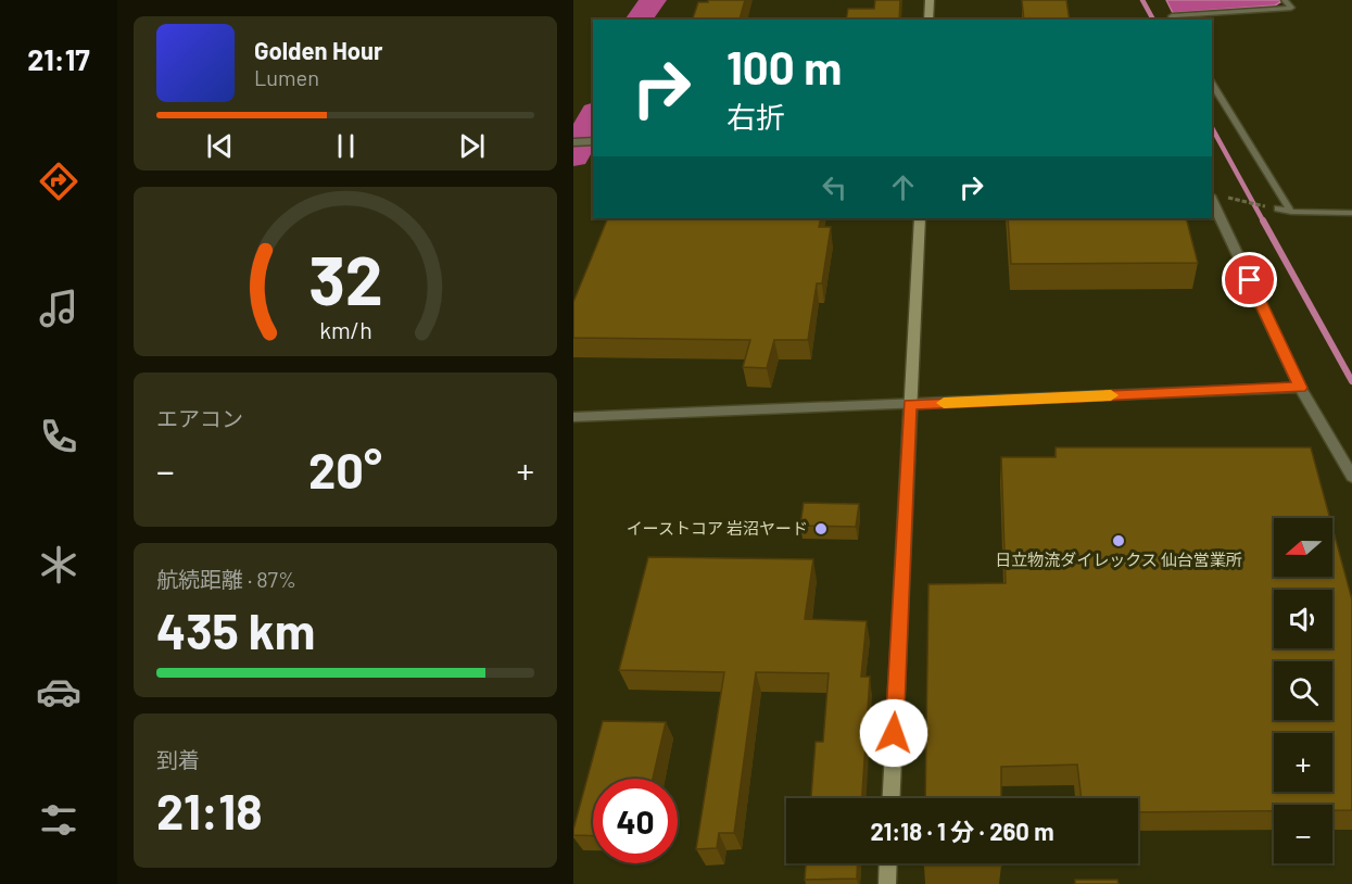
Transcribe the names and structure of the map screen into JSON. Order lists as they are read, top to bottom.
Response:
{
  "places": ["イーストコア 岩沼ヤード", "日立物流ダイレックス 仙台営業所"],
  "north": "left",
  "page": {
    "tabs": "21:17",
    "turn": ["100 m", "右折"],
    "song": ["Golden Hour", "Lumen"],
    "tile": [
      "エアコン",
      ["航続距離 · 87%", "435 km"],
      ["到着", "21:18"]
    ],
    "heat": ["−", "20°", "+"],
    "map_buttons": ["+", "−"],
    "limit": "40",
    "trip": "21:18 · 1 分 · 260 m",
    "gauge": ["32", "km/h"]
  }
}
